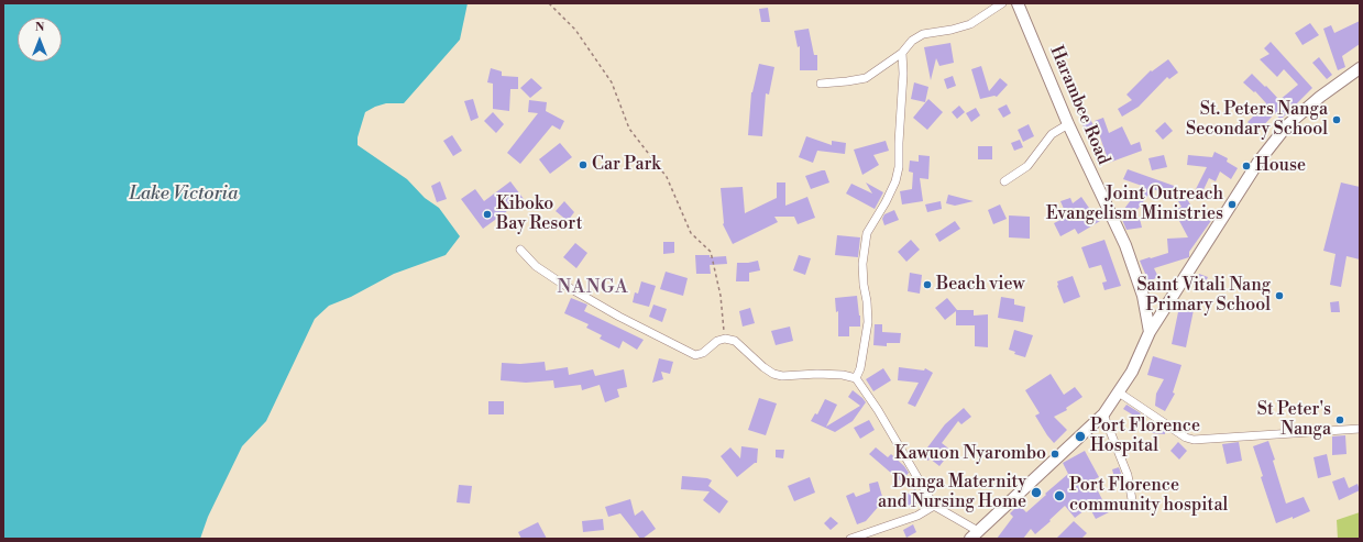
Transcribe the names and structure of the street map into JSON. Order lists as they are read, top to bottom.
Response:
{
  "streets": {
    "main road": ["Harambee Road"]
  },
  "districts": ["NANGA"],
  "water": ["Lake Victoria"],
  "places": [
    "St. Peters Nanga Secondary School",
    "Car Park",
    "House",
    "Joint Outreach Evangelism Ministries",
    "Kiboko Bay Resort",
    "Beach view",
    "Saint Vitali Nang Primary School",
    "St Peter's Nanga",
    "Port Florence Hospital",
    "Kawuon Nyarombo",
    "Dunga Maternity and Nursing Home",
    "Port Florence community hospital"
  ],
  "north": "top"
}
